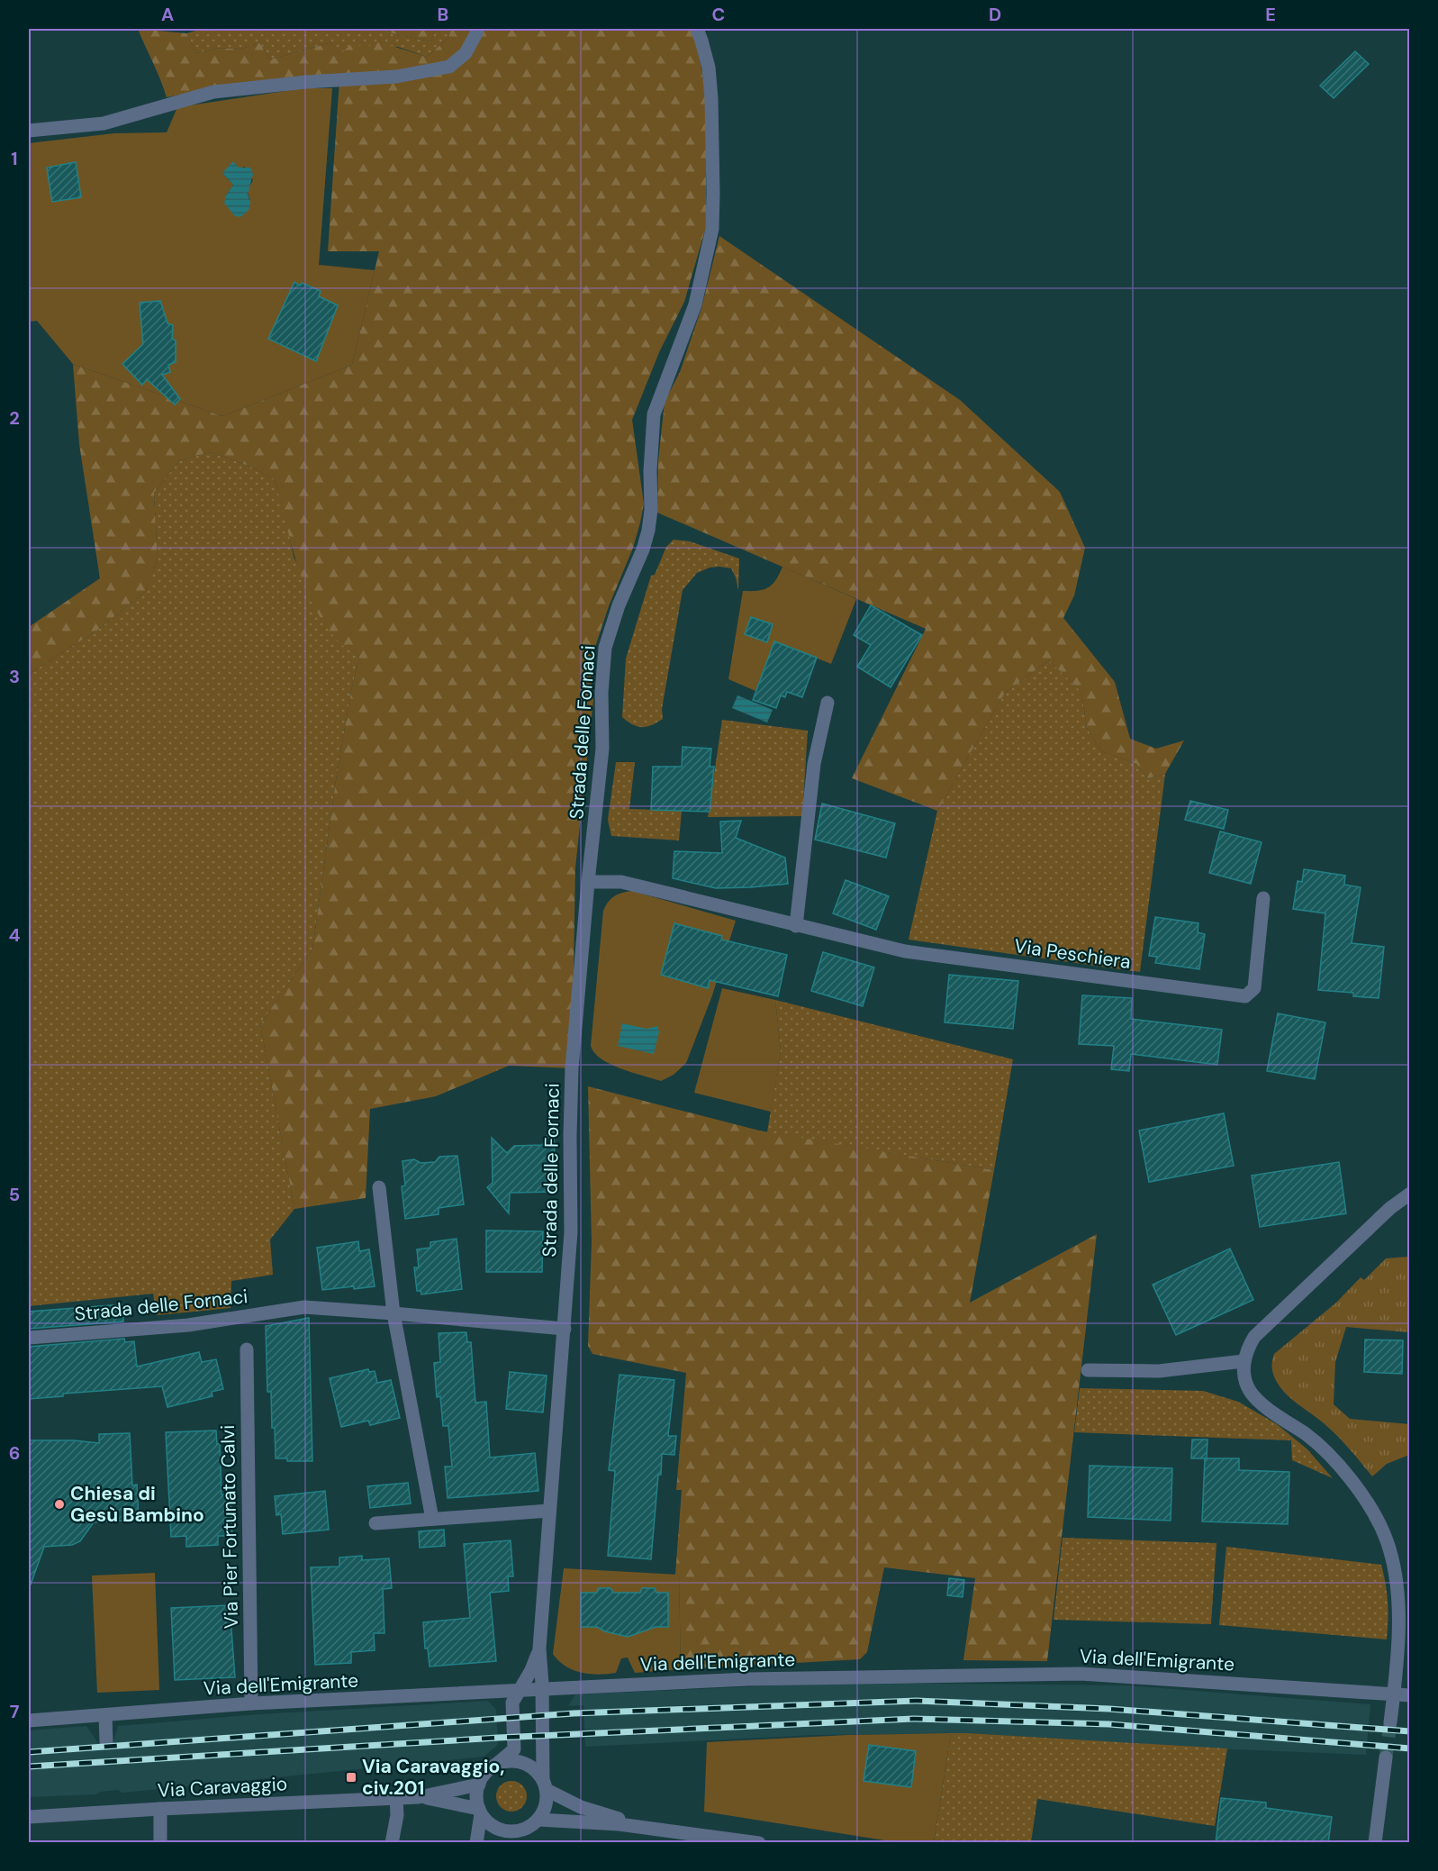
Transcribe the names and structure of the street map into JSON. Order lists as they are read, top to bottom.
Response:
{
  "streets": {
    "street": [
      "Strada delle Fornaci",
      "Via Peschiera",
      "Via Pier Fortunato Calvi",
      "Via dell'Emigrante",
      "Via Caravaggio"
    ]
  },
  "crossings": [
    ["Strada delle Fornaci", "Via Peschiera"],
    ["Strada delle Fornaci", "Via dell'Emigrante"],
    ["Strada delle Fornaci", "Via Caravaggio"],
    ["Via Pier Fortunato Calvi", "Via dell'Emigrante"]
  ],
  "places": {
    "other": ["Chiesa di Gesù Bambino"],
    "transit": ["Via Caravaggio, civ.201"]
  },
  "grid": {
    "columns": [
      "A",
      "B",
      "C",
      "D",
      "E"
    ],
    "rows": [
      "1",
      "2",
      "3",
      "4",
      "5",
      "6",
      "7"
    ]
  }
}
